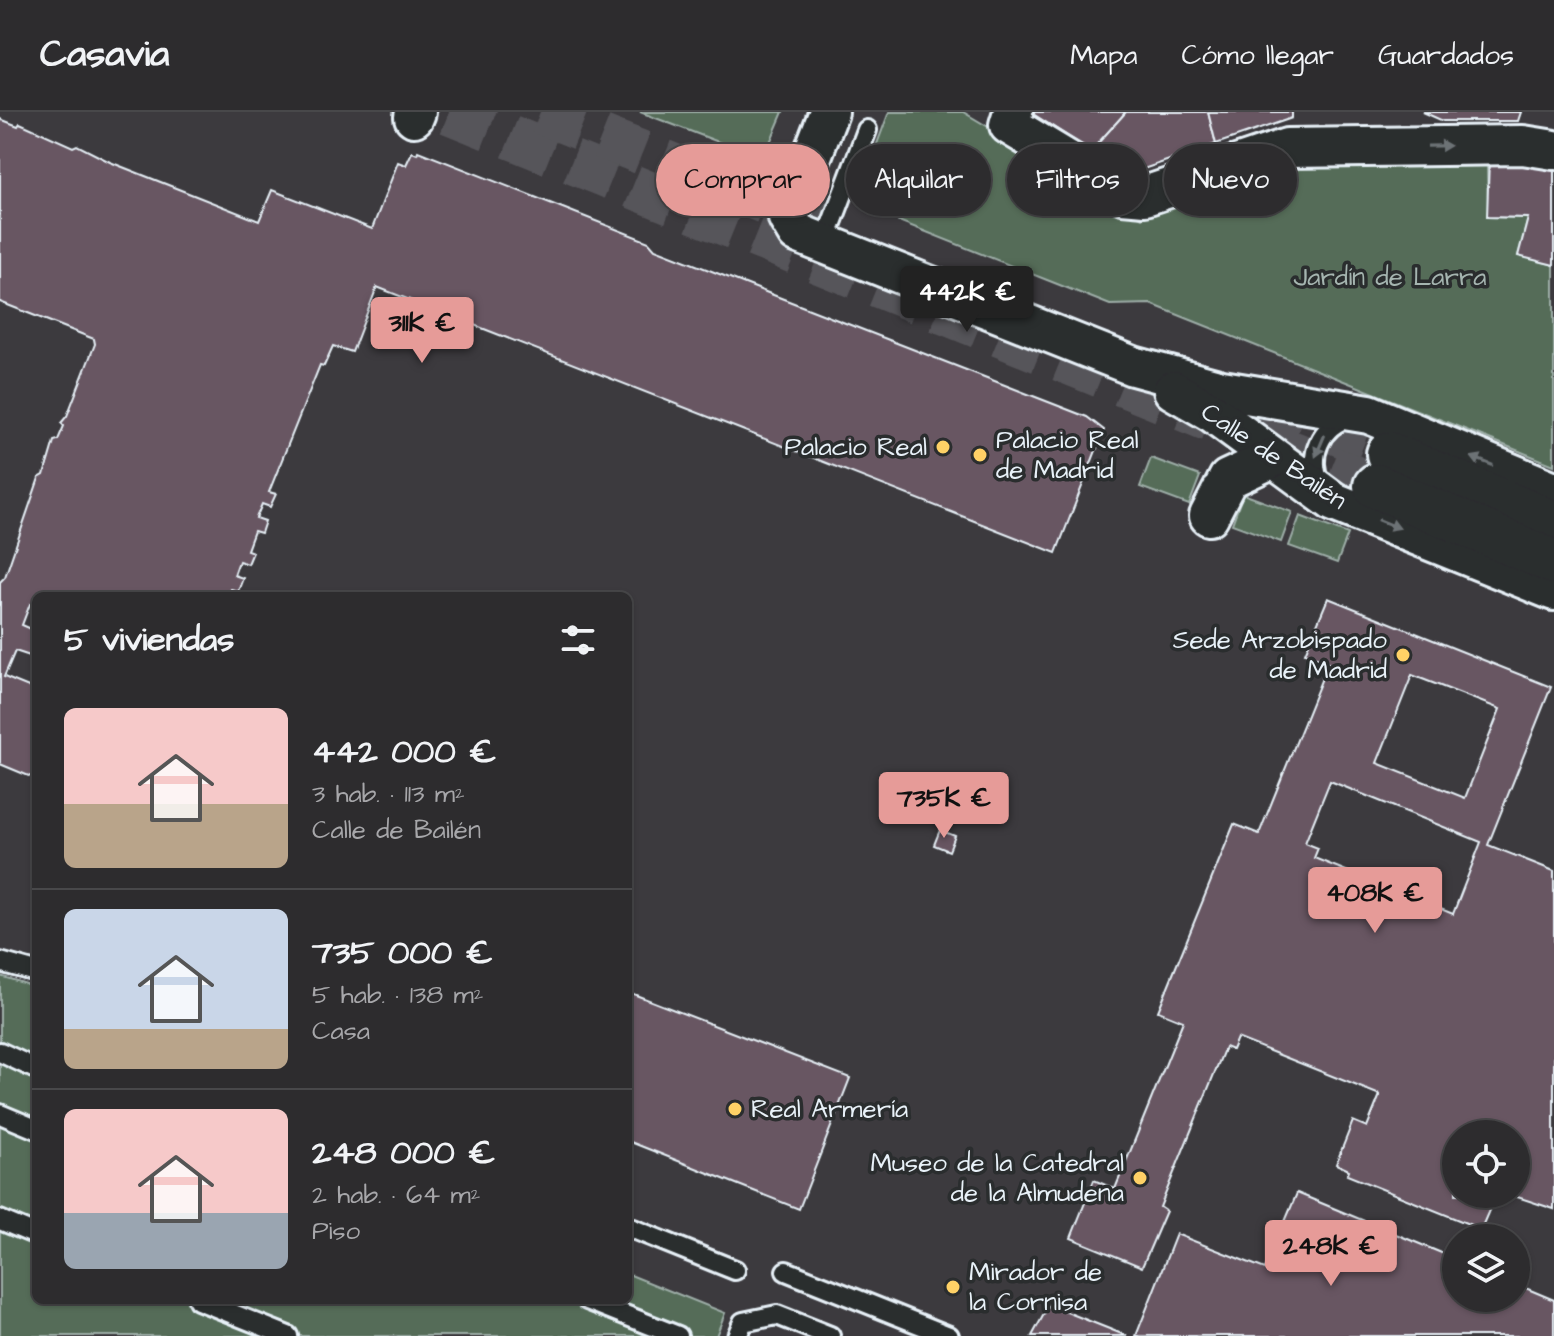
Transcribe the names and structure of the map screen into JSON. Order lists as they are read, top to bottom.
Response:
{
  "streets": {
    "main road": ["Calle de Bailén"]
  },
  "parks": ["Jardín de Larra"],
  "places": [
    "Palacio Real",
    "Palacio Real de Madrid",
    "Sede Arzobispado de Madrid",
    "Real Armería",
    "Museo de la Catedral de la Almudena",
    "Mirador de la Cornisa"
  ],
  "page": {
    "header": "Casavia",
    "nav": ["Mapa", "Cómo llegar", "Guardados"],
    "chip": [
      "Comprar",
      "Alquilar",
      "Filtros",
      "Nuevo"
    ],
    "price": [
      "442K €",
      "311K €",
      "735K €",
      "408K €",
      "248K €"
    ],
    "heading": "5 viviendas",
    "list": [
      {
        "name": "442 000 €",
        "note": "3 hab. · 113 m² · Calle de Bailén"
      },
      {
        "name": "735 000 €",
        "note": "5 hab. · 138 m² · Casa"
      },
      {
        "name": "248 000 €",
        "note": "2 hab. · 64 m² · Piso"
      }
    ]
  }
}
